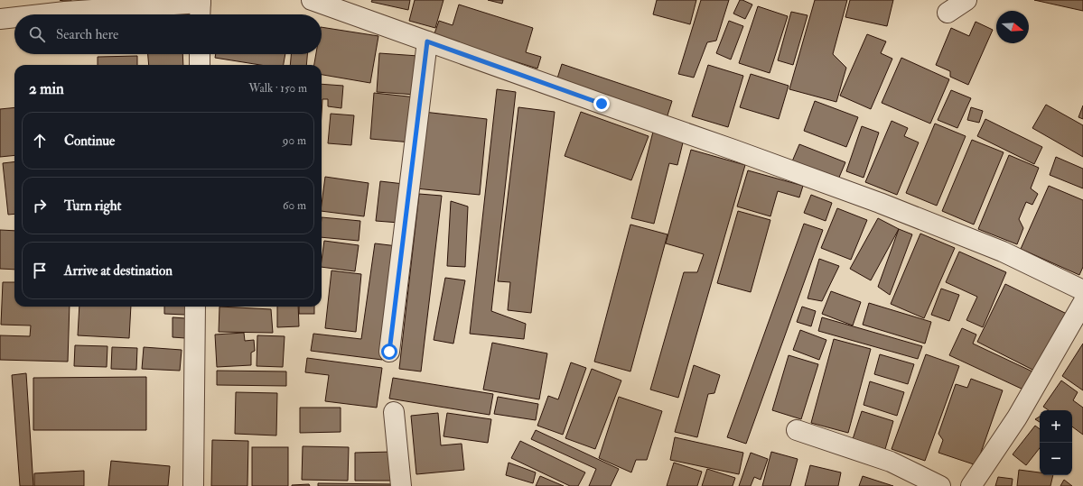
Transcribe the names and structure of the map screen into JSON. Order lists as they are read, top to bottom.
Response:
{
  "north": "right",
  "page": {
    "search": "Search here",
    "heading": ["2 min", "Walk · 150 m"],
    "list": [
      ["Continue", "90 m"],
      ["Turn right", "60 m"],
      "Arrive at destination"
    ],
    "map_buttons": ["+", "−"]
  }
}
